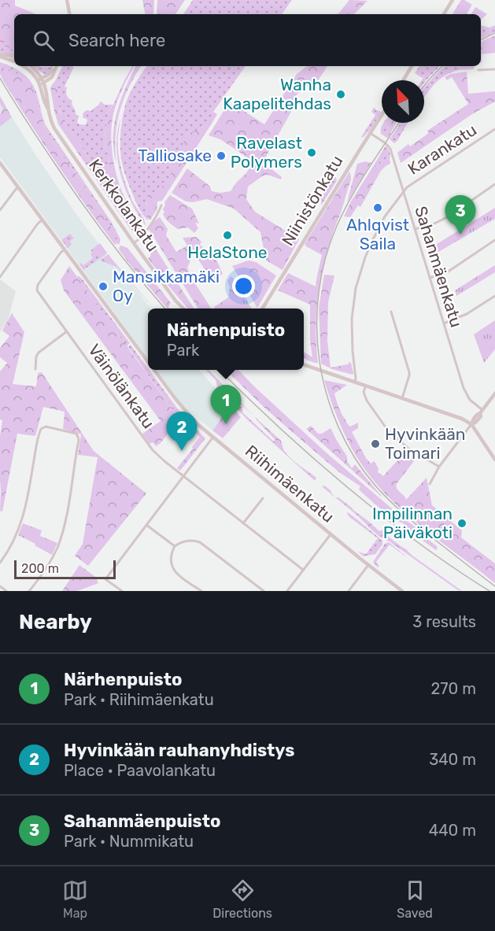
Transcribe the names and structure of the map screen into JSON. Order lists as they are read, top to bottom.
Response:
{
  "streets": {
    "street": [
      "Karankatu",
      "Niinistönkatu",
      "Kerkkolankatu",
      "Sahanmäenkatu",
      "Väinölänkatu",
      "Riihimäenkatu"
    ]
  },
  "crossings": [
    ["Karankatu", "Sahanmäenkatu"],
    ["Niinistönkatu", "Sahanmäenkatu"],
    ["Väinölänkatu", "Riihimäenkatu"]
  ],
  "places": [
    "Wanha Kaapelitehdas",
    "Ravelast Polymers",
    "Talliosake",
    "Ahlqvist Saila",
    "HelaStone",
    "Mansikkamäki Oy",
    "Hyvinkään Toimari",
    "Impilinnan Päiväkoti"
  ],
  "scale_bar": "200 m",
  "north": "top left",
  "page": {
    "search": "Search here",
    "pins": ["3", "1", "2"],
    "popup": ["Närhenpuisto", "Park"],
    "scale": "200 m",
    "heading": ["Nearby", "3 results"],
    "list": [
      {
        "mark": "1",
        "name": "Närhenpuisto",
        "note": "Park · Riihimäenkatu",
        "value": "270 m"
      },
      {
        "mark": "2",
        "name": "Hyvinkään rauhanyhdistys",
        "note": "Place · Paavolankatu",
        "value": "340 m"
      },
      {
        "mark": "3",
        "name": "Sahanmäenpuisto",
        "note": "Park · Nummikatu",
        "value": "440 m"
      }
    ],
    "nav": ["Map", "Directions", "Saved"]
  }
}
